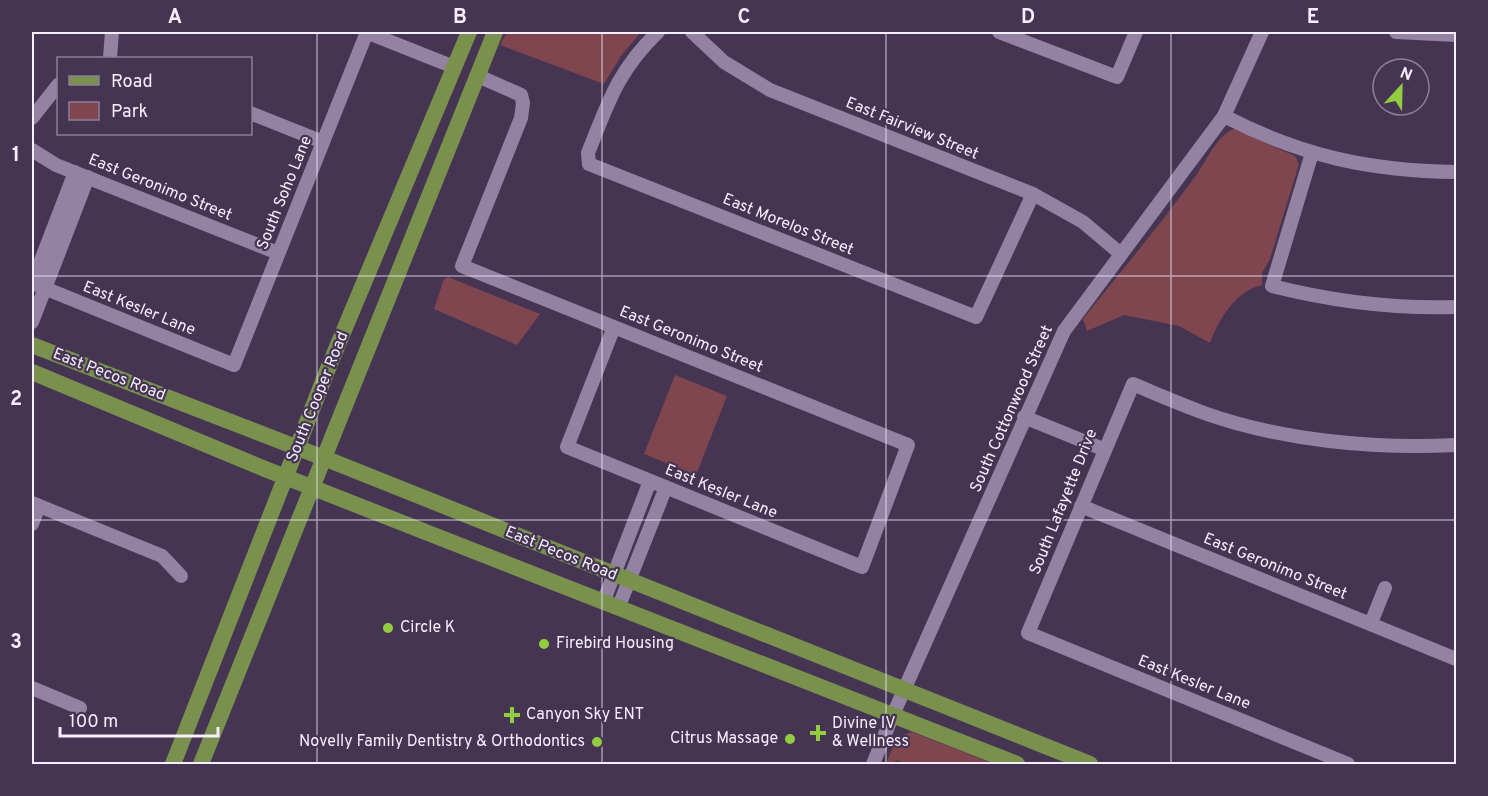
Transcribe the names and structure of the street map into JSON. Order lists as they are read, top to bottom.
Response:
{
  "streets": {
    "main road": ["East Pecos Road", "South Cooper Road"],
    "street": [
      "East Fairview Street",
      "East Geronimo Street",
      "South Soho Lane",
      "East Morelos Street",
      "East Kesler Lane",
      "South Cottonwood Street",
      "South Lafayette Drive"
    ]
  },
  "crossings": [
    ["East Fairview Street", "East Morelos Street"],
    ["East Fairview Street", "South Cottonwood Street"],
    ["East Geronimo Street", "South Soho Lane"],
    ["East Geronimo Street", "East Kesler Lane"],
    ["East Geronimo Street", "South Cooper Road"],
    ["East Geronimo Street", "South Lafayette Drive"],
    ["South Soho Lane", "East Kesler Lane"],
    ["East Kesler Lane", "South Lafayette Drive"],
    ["East Pecos Road", "South Cooper Road"],
    ["East Pecos Road", "South Cottonwood Street"]
  ],
  "places": {
    "other": [
      "Circle K",
      "Firebird Housing",
      "Citrus Massage",
      "Novelly Family Dentistry & Orthodontics"
    ],
    "health": ["Canyon Sky ENT", "Divine IV & Wellness"]
  },
  "legend": ["Road", "Park"],
  "scale_bar": "100 m",
  "north": "top",
  "grid": {
    "columns": [
      "A",
      "B",
      "C",
      "D",
      "E"
    ],
    "rows": ["1", "2", "3"]
  }
}
